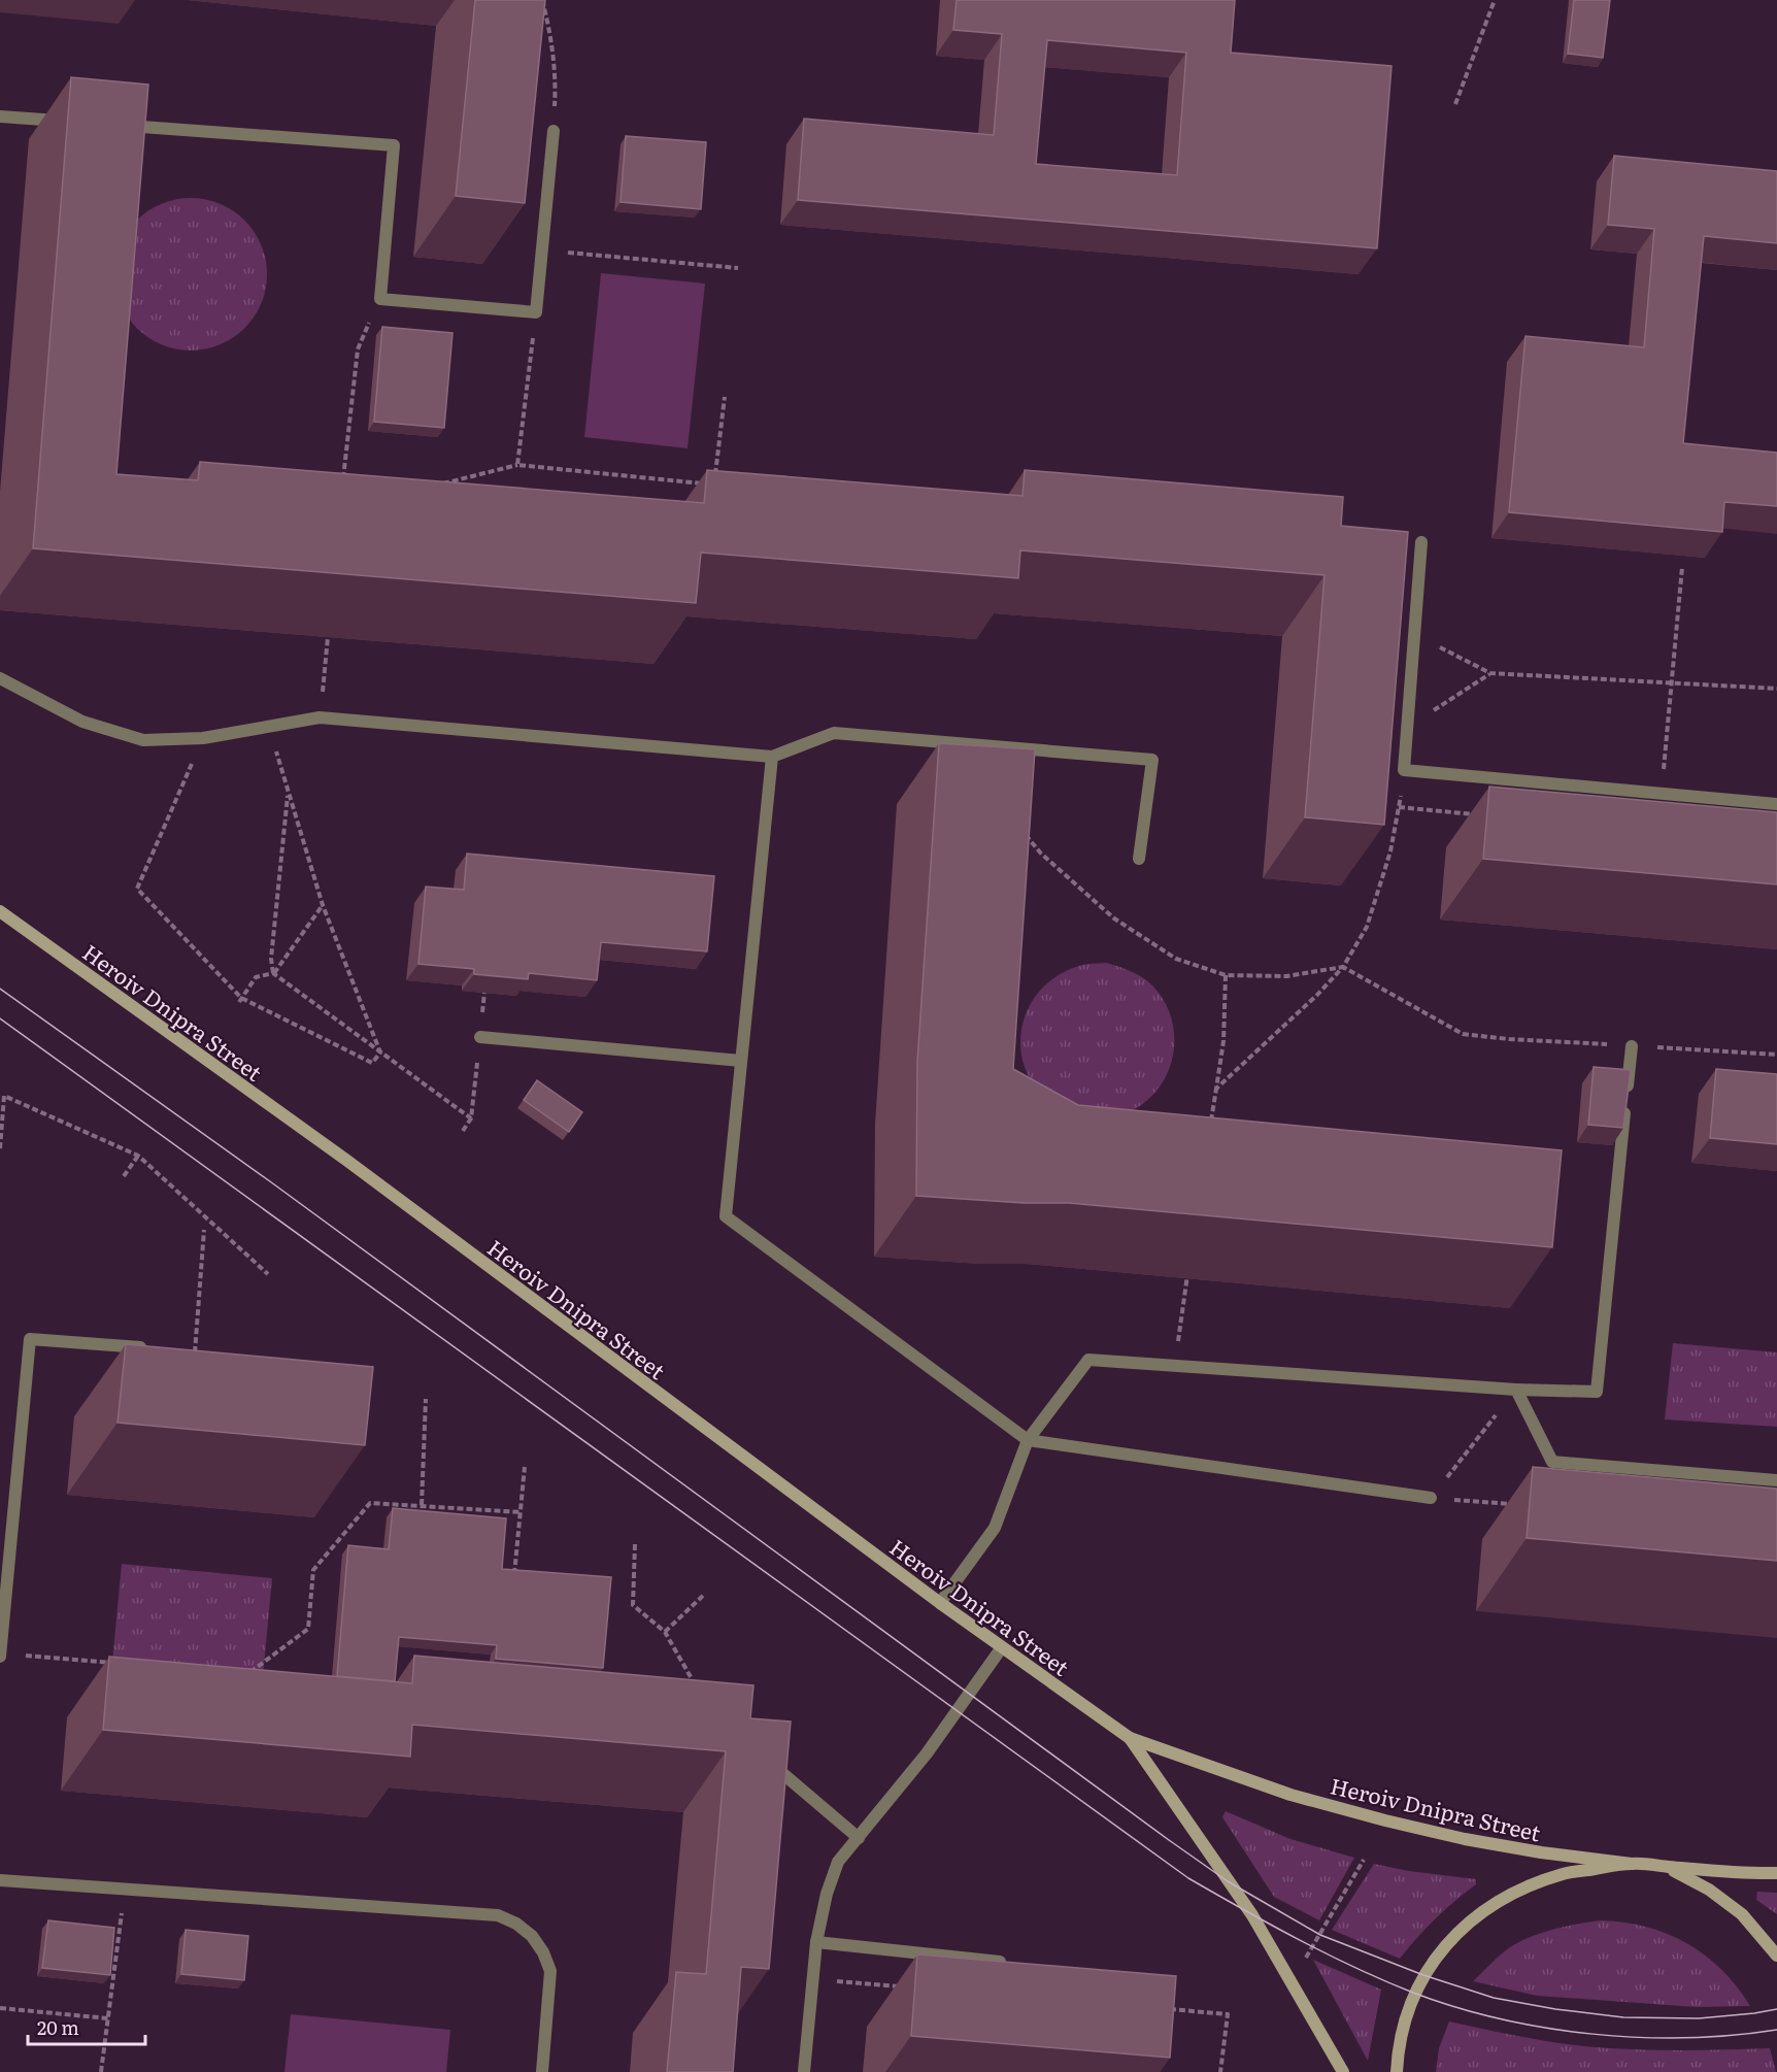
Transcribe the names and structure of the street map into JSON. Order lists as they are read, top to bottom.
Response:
{
  "streets": {
    "main road": ["Heroiv Dnipra Street"]
  },
  "scale_bar": "20 m"
}
